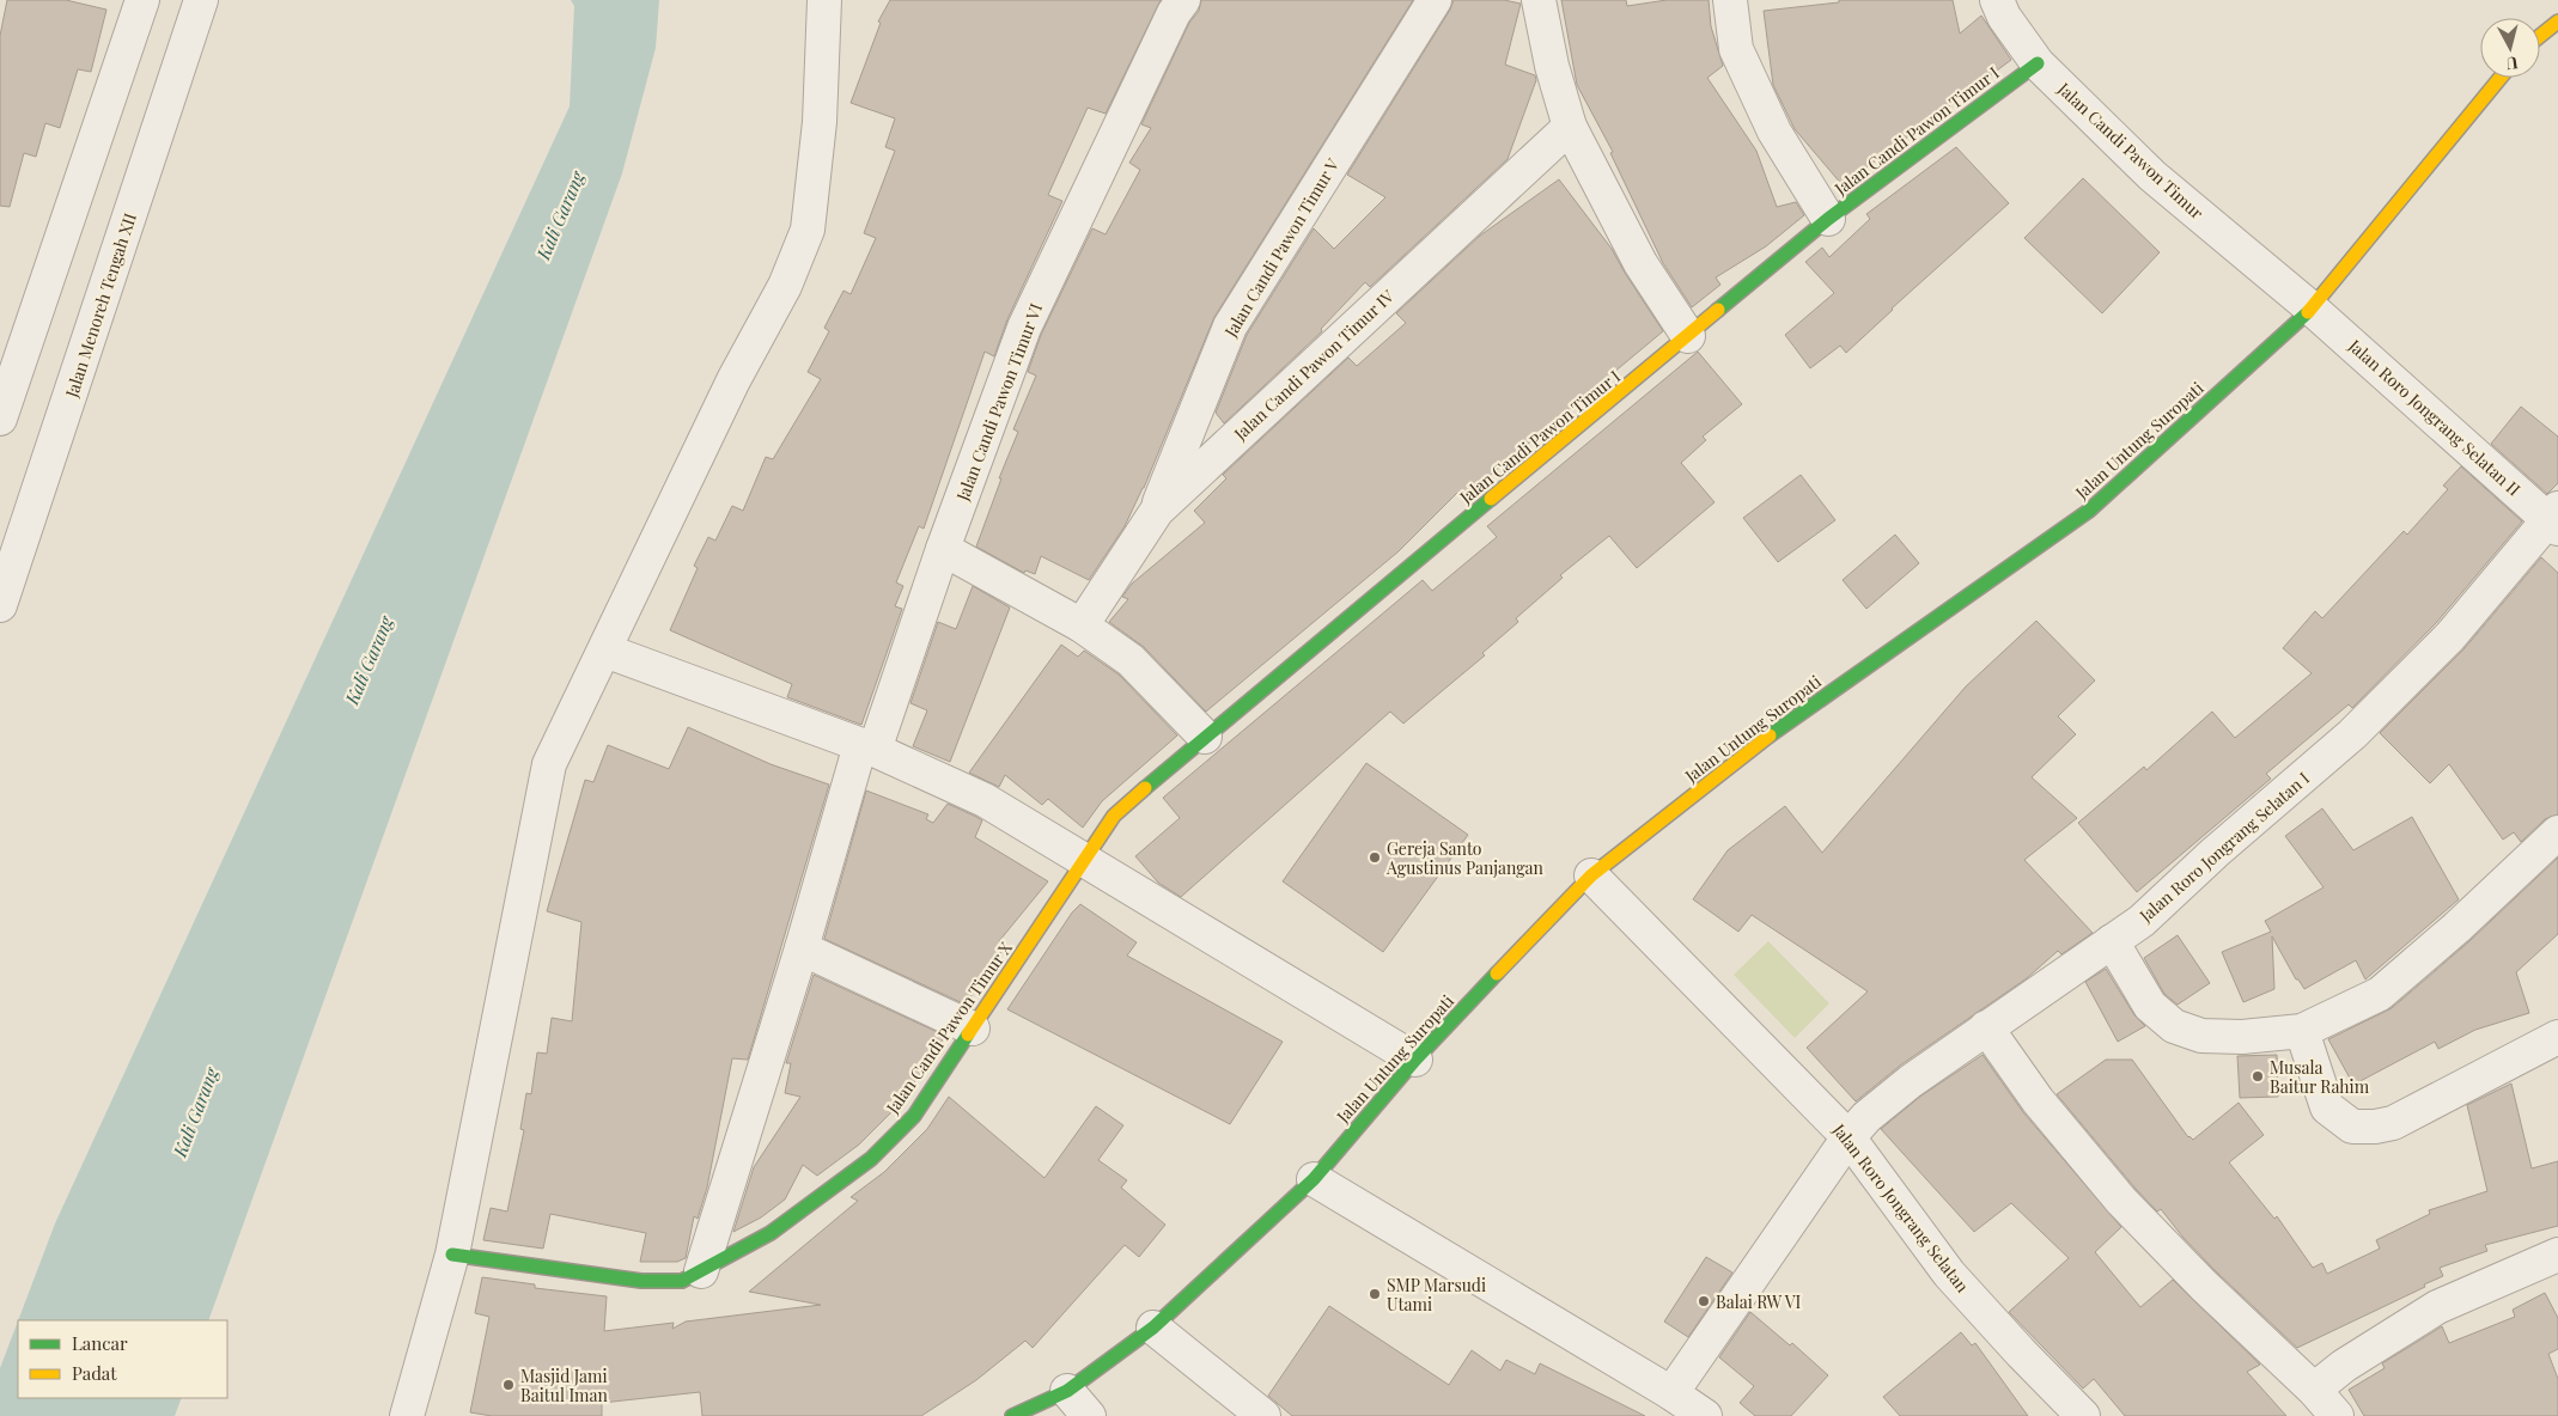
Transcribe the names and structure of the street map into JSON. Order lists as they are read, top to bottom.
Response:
{
  "streets": {
    "main road": ["Jalan Candi Pawon Timur I", "Jalan Untung Suropati", "Jalan Candi Pawon Timur X"],
    "street": [
      "Jalan Candi Pawon Timur",
      "Jalan Candi Pawon Timur V",
      "Jalan Menoreh Tengah XII",
      "Jalan Candi Pawon Timur IV",
      "Jalan Candi Pawon Timur VI",
      "Jalan Roro Jongrang Selatan II",
      "Jalan Roro Jongrang Selatan I",
      "Jalan Roro Jongrang Selatan"
    ]
  },
  "crossings": [
    ["Jalan Candi Pawon Timur I", "Jalan Candi Pawon Timur"],
    ["Jalan Candi Pawon Timur I", "Jalan Candi Pawon Timur X"],
    ["Jalan Candi Pawon Timur", "Jalan Roro Jongrang Selatan II"],
    ["Jalan Candi Pawon Timur", "Jalan Untung Suropati"],
    ["Jalan Candi Pawon Timur V", "Jalan Candi Pawon Timur IV"],
    ["Jalan Candi Pawon Timur VI", "Jalan Candi Pawon Timur X"],
    ["Jalan Roro Jongrang Selatan II", "Jalan Untung Suropati"],
    ["Jalan Roro Jongrang Selatan II", "Jalan Roro Jongrang Selatan I"],
    ["Jalan Untung Suropati", "Jalan Roro Jongrang Selatan"],
    ["Jalan Roro Jongrang Selatan I", "Jalan Roro Jongrang Selatan"]
  ],
  "water": ["Kali Garang"],
  "places": [
    "Gereja Santo Agustinus Panjangan",
    "Musala Baitur Rahim",
    "SMP Marsudi Utami",
    "Balai RW VI",
    "Masjid Jami Baitul Iman"
  ],
  "legend": ["Lancar", "Padat"],
  "north": "bottom"
}
